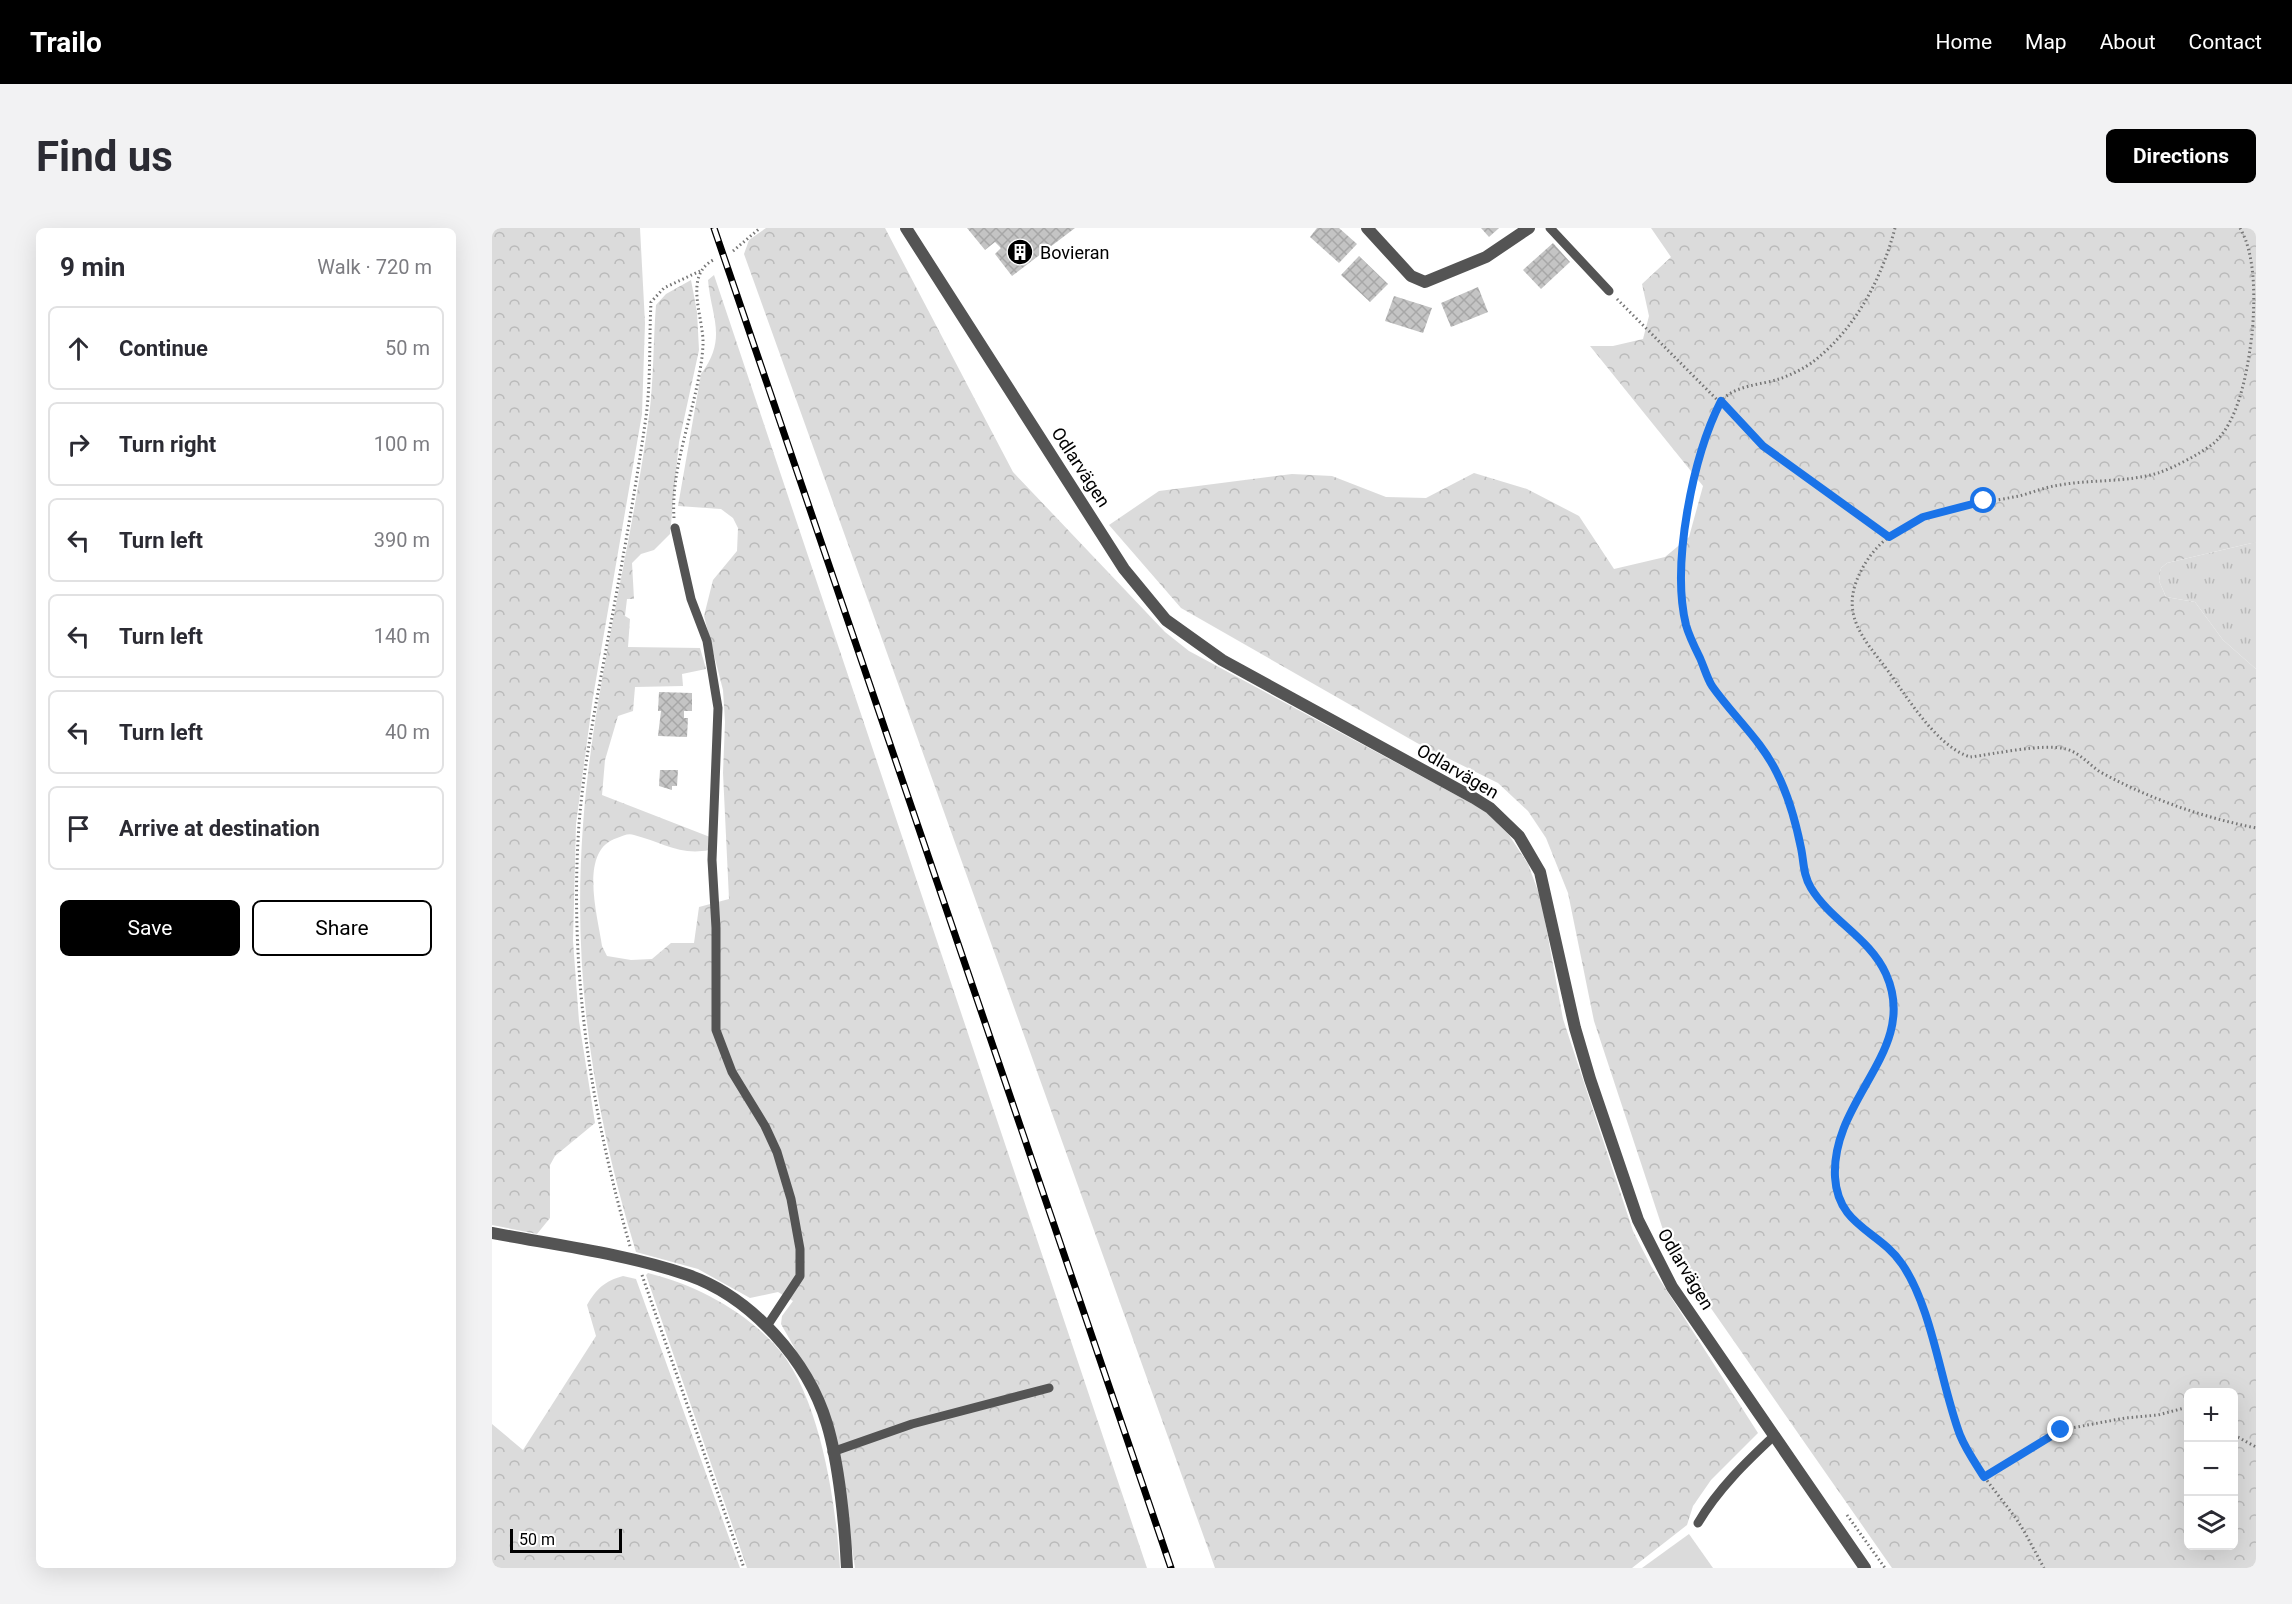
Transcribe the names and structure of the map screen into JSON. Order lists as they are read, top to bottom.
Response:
{
  "streets": {
    "street": ["Odlarvägen"]
  },
  "places": {
    "building": ["Bovieran"]
  },
  "scale_bar": "50 m",
  "page": {
    "header": "Trailo",
    "nav": [
      "Home",
      "Map",
      "About",
      "Contact"
    ],
    "buttons": [
      "Directions",
      ["Save", "Share"]
    ],
    "title": "Find us",
    "heading": ["9 min", "Walk · 720 m"],
    "list": [
      ["Continue", "50 m"],
      ["Turn right", "100 m"],
      ["Turn left", "390 m"],
      ["Turn left", "140 m"],
      ["Turn left", "40 m"],
      "Arrive at destination"
    ],
    "map_buttons": ["+", "−"],
    "scale": "50 m"
  }
}
